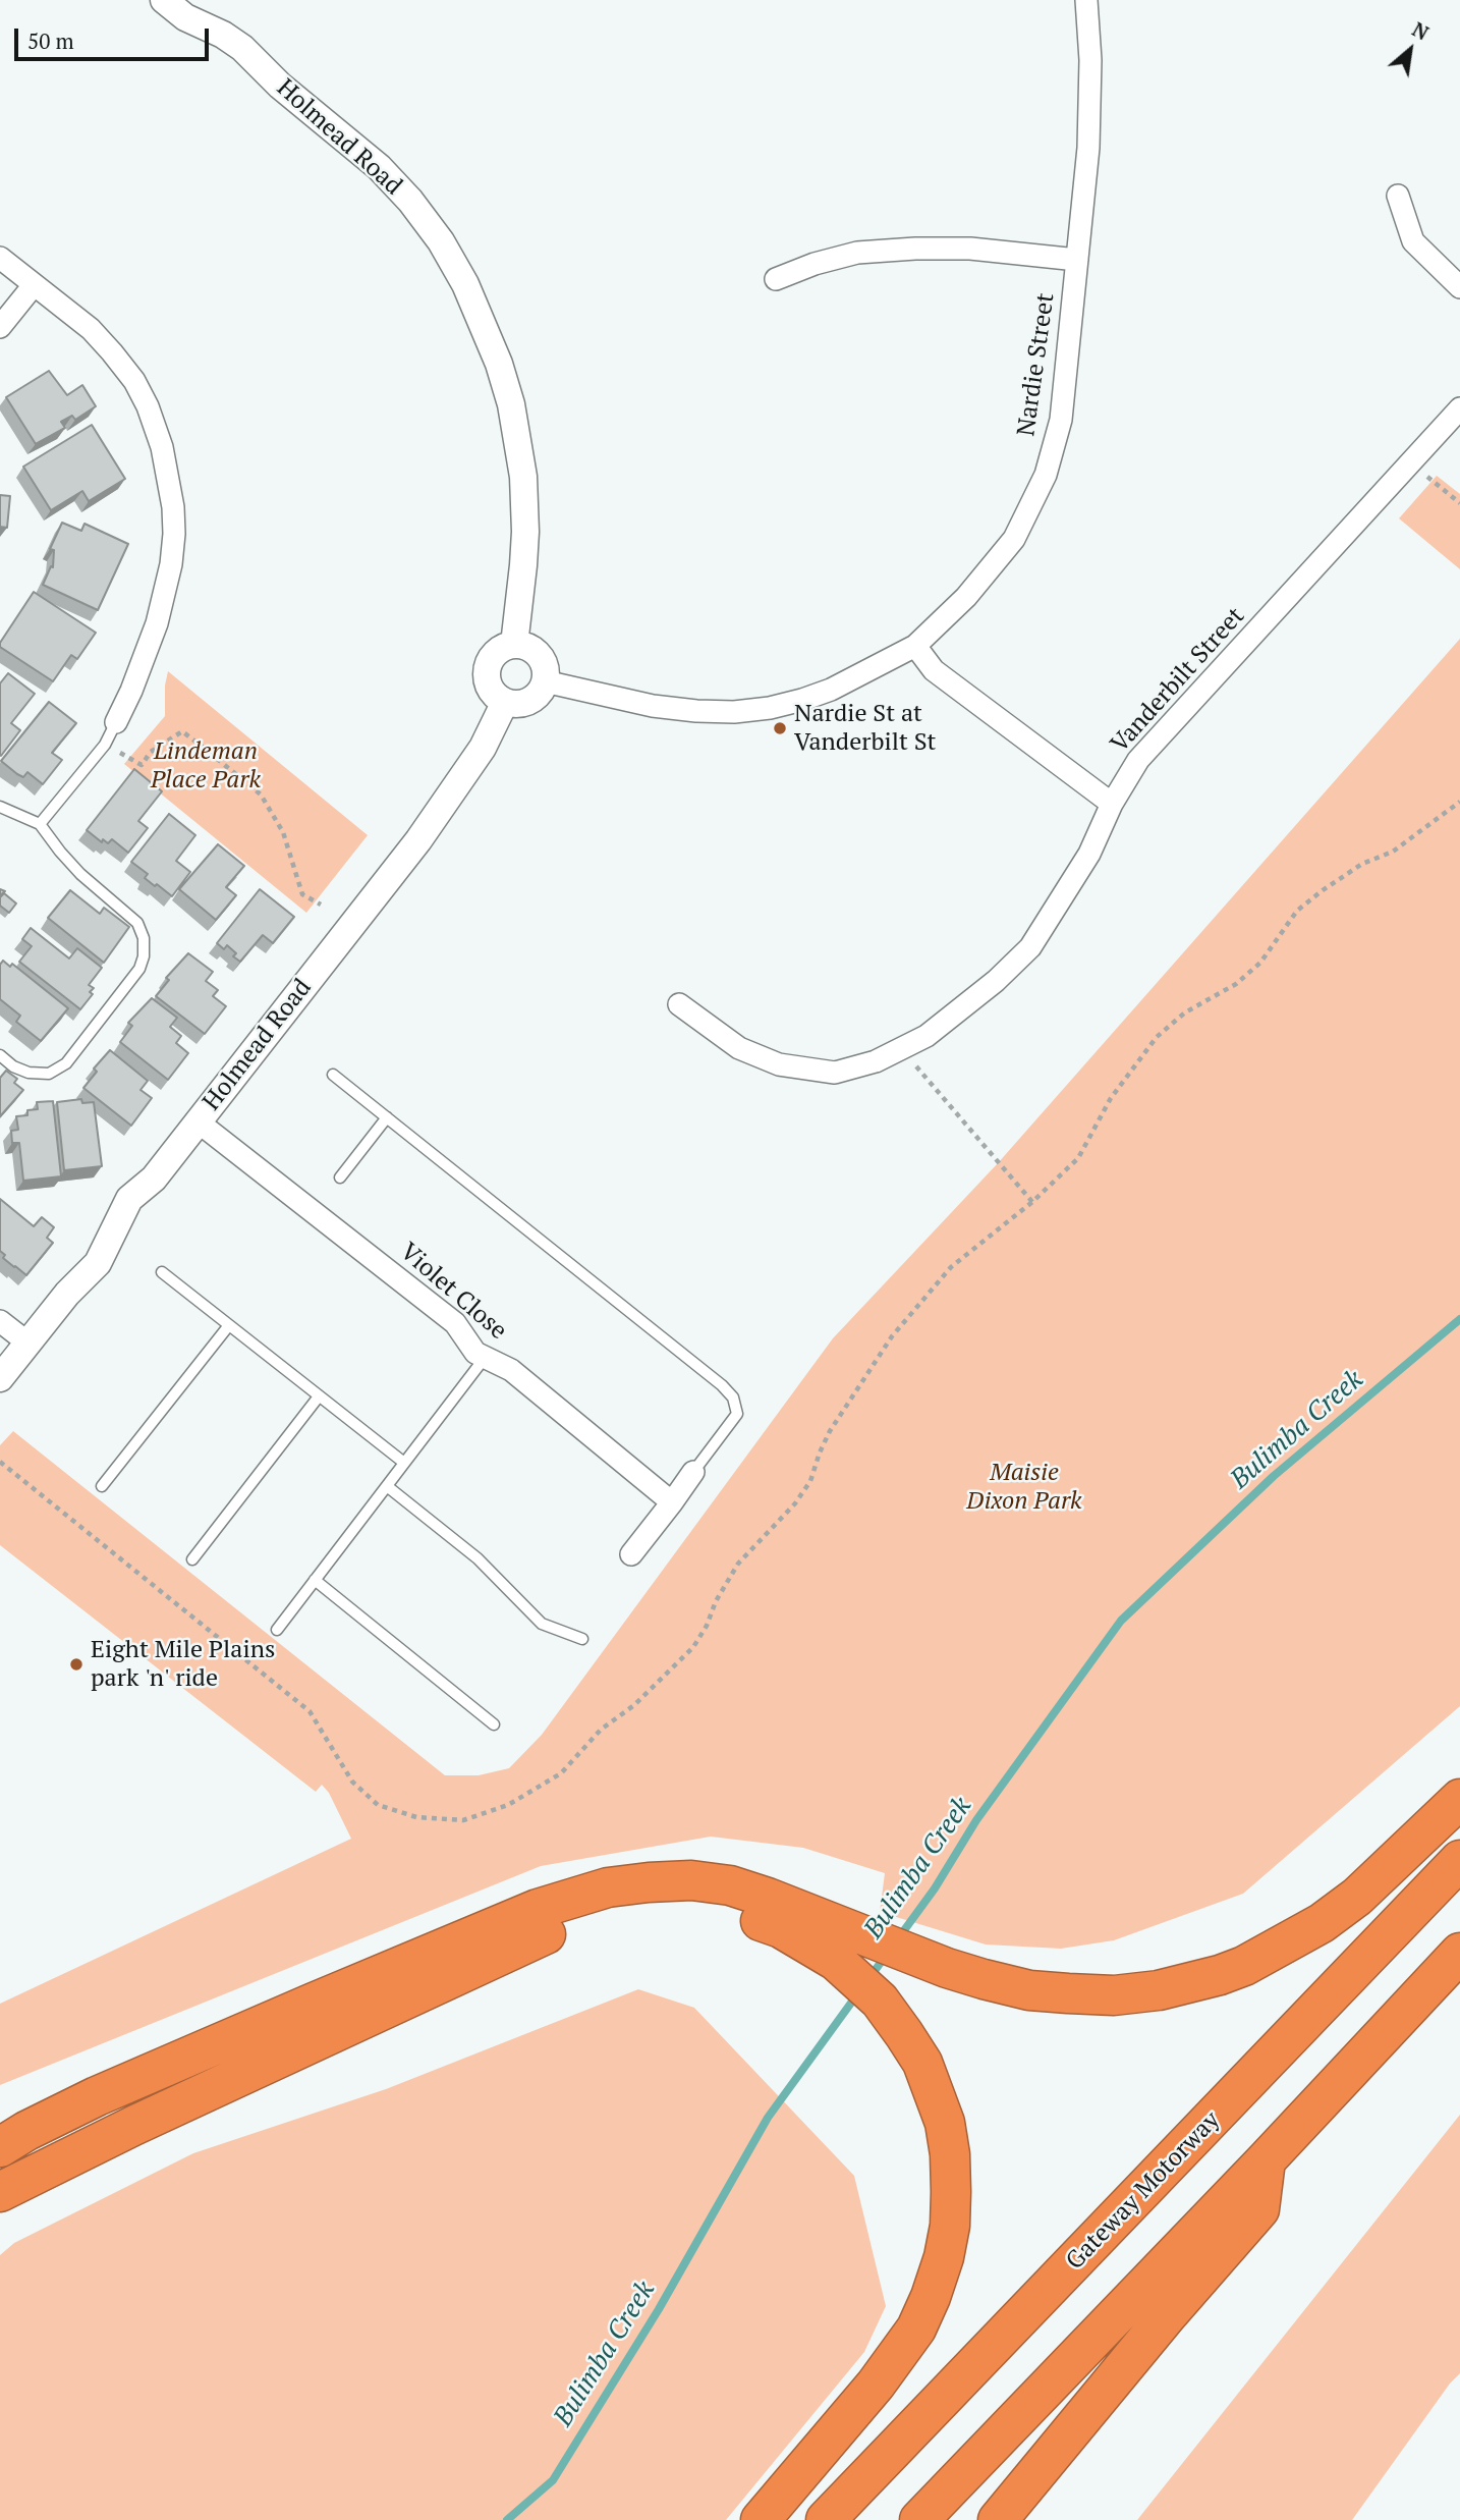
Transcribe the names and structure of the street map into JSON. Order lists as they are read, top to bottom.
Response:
{
  "streets": {
    "highway": ["Gateway Motorway"],
    "street": [
      "Holmead Road",
      "Nardie Street",
      "Vanderbilt Street",
      "Violet Close"
    ]
  },
  "crossings": [
    ["Holmead Road", "Nardie Street"],
    ["Holmead Road", "Violet Close"]
  ],
  "water": ["Bulimba Creek"],
  "parks": ["Lindeman Place Park", "Maisie Dixon Park"],
  "places": ["Nardie St at Vanderbilt St", "Eight Mile Plains park 'n' ride"],
  "scale_bar": "50 m",
  "north": "top right"
}
